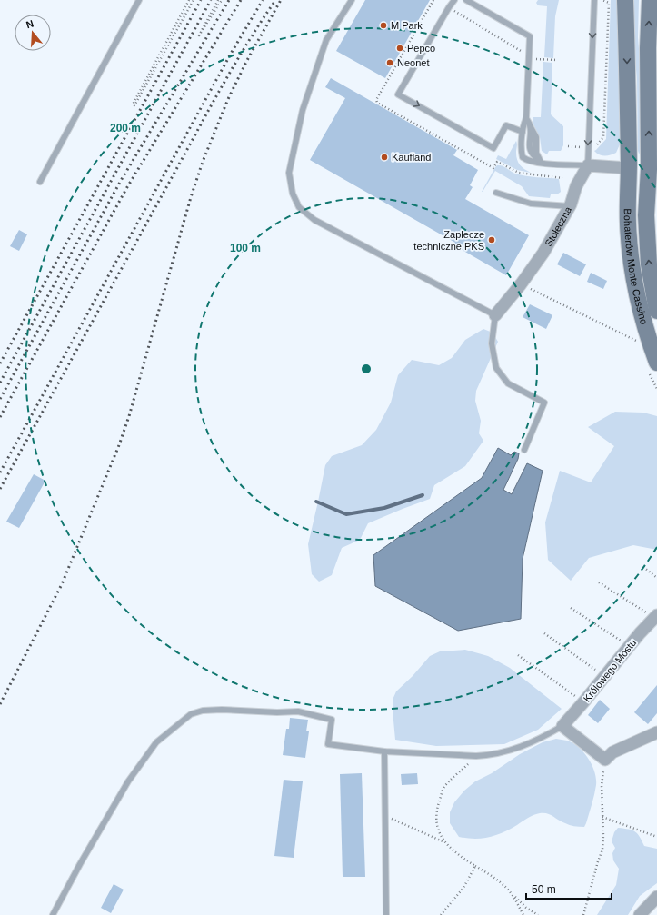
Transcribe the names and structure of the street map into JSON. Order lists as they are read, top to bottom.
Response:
{
  "streets": {
    "street": ["Stołeczna", "Bohaterów Monte Cassino", "Królowego Mostu"]
  },
  "places": [
    "M Park",
    "Pepco",
    "Neonet",
    "Kaufland",
    "Zaplecze techniczne PKS"
  ],
  "scale_bar": "50 m",
  "north": "top",
  "rings": ["200 m", "100 m"]
}
